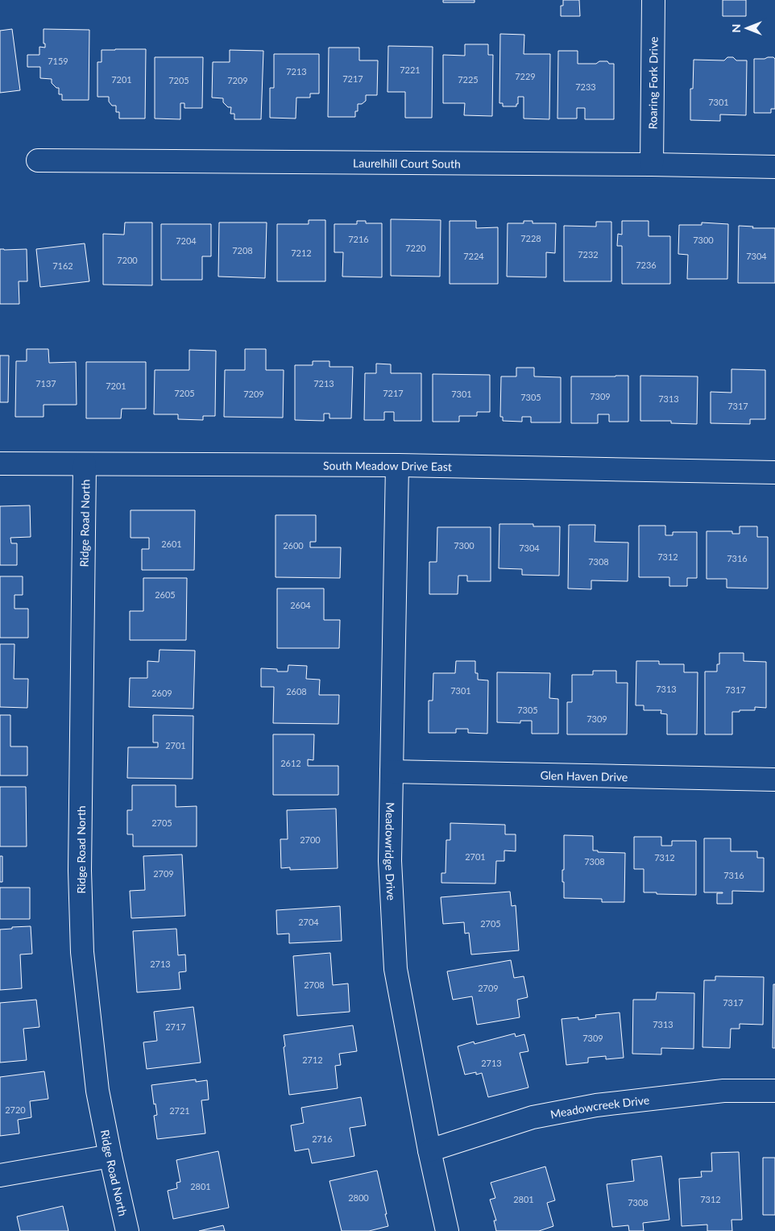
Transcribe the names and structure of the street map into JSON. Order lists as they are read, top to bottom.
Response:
{
  "streets": {
    "street": [
      "Roaring Fork Drive",
      "Laurelhill Court South",
      "South Meadow Drive East",
      "Ridge Road North",
      "Glen Haven Drive",
      "Meadowridge Drive",
      "Meadowcreek Drive"
    ]
  },
  "crossings": [
    ["Roaring Fork Drive", "Laurelhill Court South"],
    ["South Meadow Drive East", "Ridge Road North"],
    ["South Meadow Drive East", "Meadowridge Drive"],
    ["Glen Haven Drive", "Meadowridge Drive"],
    ["Meadowridge Drive", "Meadowcreek Drive"]
  ],
  "house_numbers": [
    "7159",
    "7221",
    "7213",
    "7229",
    "7217",
    "7201",
    "7225",
    "7205",
    "7209",
    "7233",
    "7301",
    "7228",
    "7216",
    "7300",
    "7204",
    "7220",
    "7208",
    "7212",
    "7232",
    "7224",
    "7304",
    "7200",
    "7236",
    "7162",
    "7137",
    "7213",
    "7201",
    "7205",
    "7217",
    "7209",
    "7301",
    "7309",
    "7305",
    "7313",
    "7317",
    "2601",
    "2600",
    "7300",
    "7304",
    "7312",
    "7316",
    "7308",
    "2605",
    "2604",
    "7313",
    "7317",
    "7301",
    "2608",
    "2609",
    "7305",
    "7309",
    "2701",
    "2612",
    "2705",
    "2700",
    "2701",
    "7312",
    "7308",
    "2709",
    "7316",
    "2704",
    "2705",
    "2713",
    "2708",
    "2709",
    "7317",
    "7313",
    "2717",
    "7309",
    "2712",
    "2713",
    "2720",
    "2721",
    "2716",
    "2801",
    "2800",
    "2801",
    "7312",
    "7308"
  ],
  "north": "left"
}
